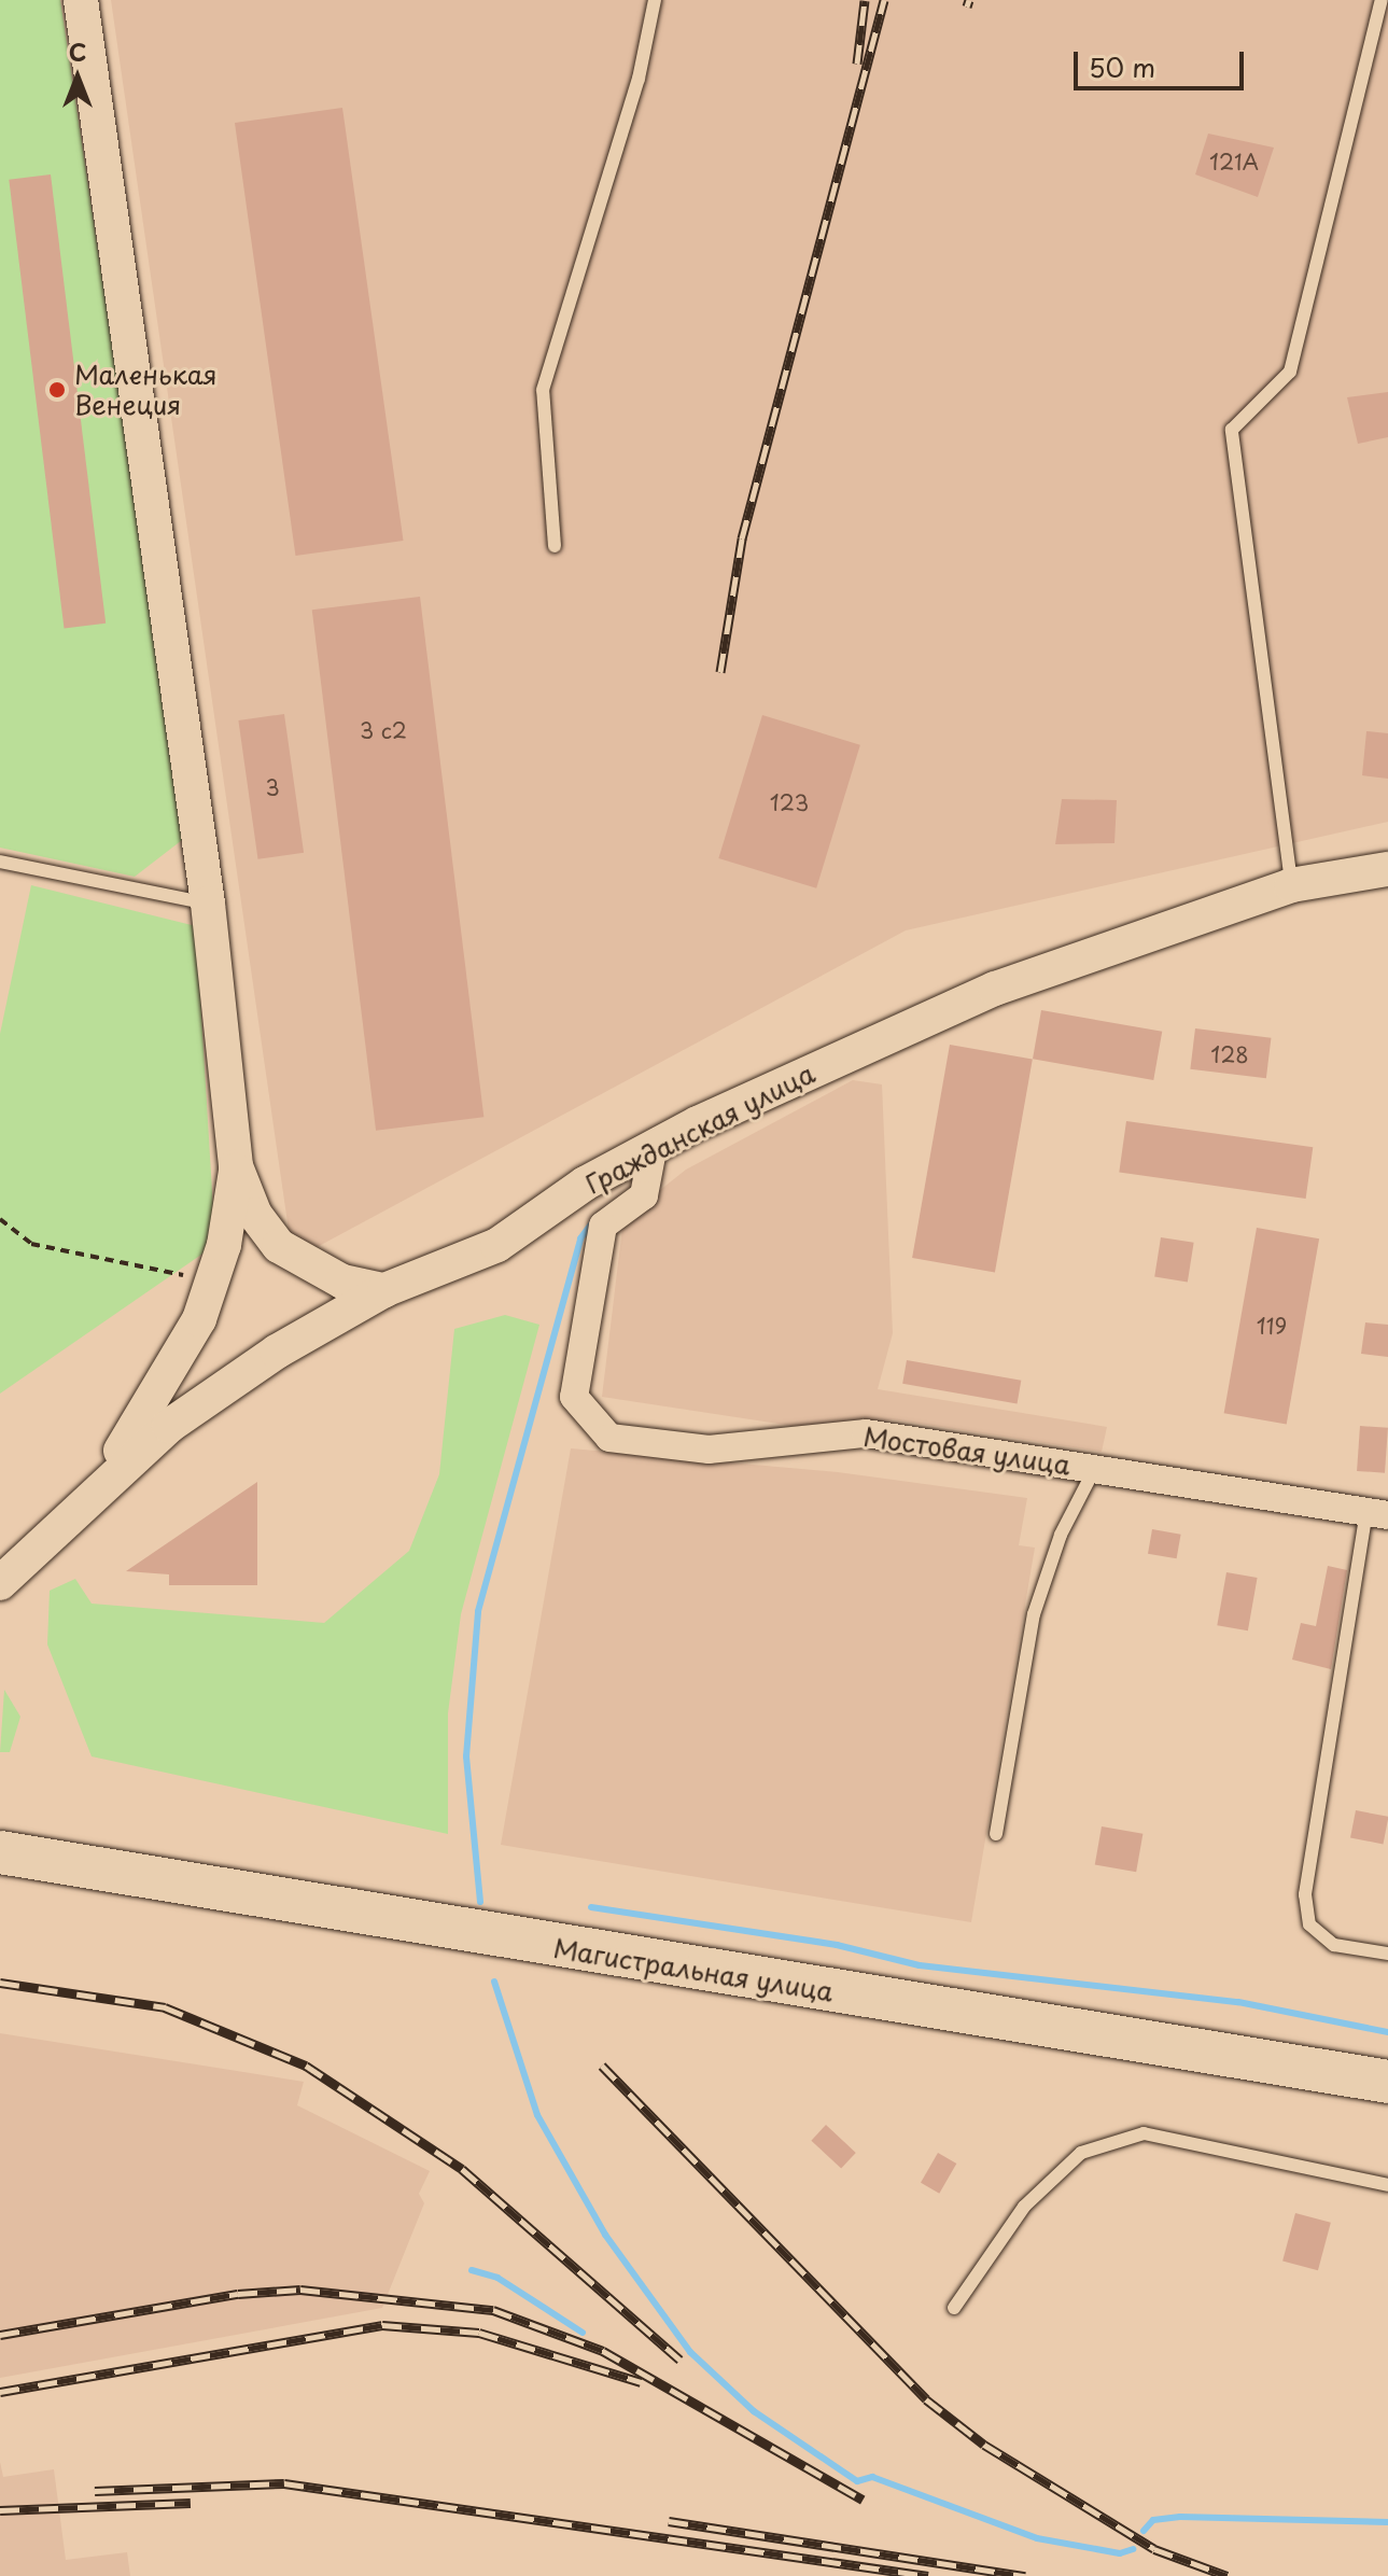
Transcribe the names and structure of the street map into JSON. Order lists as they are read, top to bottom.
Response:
{
  "streets": {
    "main road": ["Магистральная улица"],
    "street": ["Гражданская улица", "Мостовая улица"]
  },
  "crossings": [
    ["Гражданская улица", "Мостовая улица"]
  ],
  "places": ["Маленькая Венеция"],
  "house_numbers": [
    "121А",
    "3 с2",
    "3",
    "123",
    "128",
    "119"
  ],
  "scale_bar": "50 m",
  "north": "top"
}
